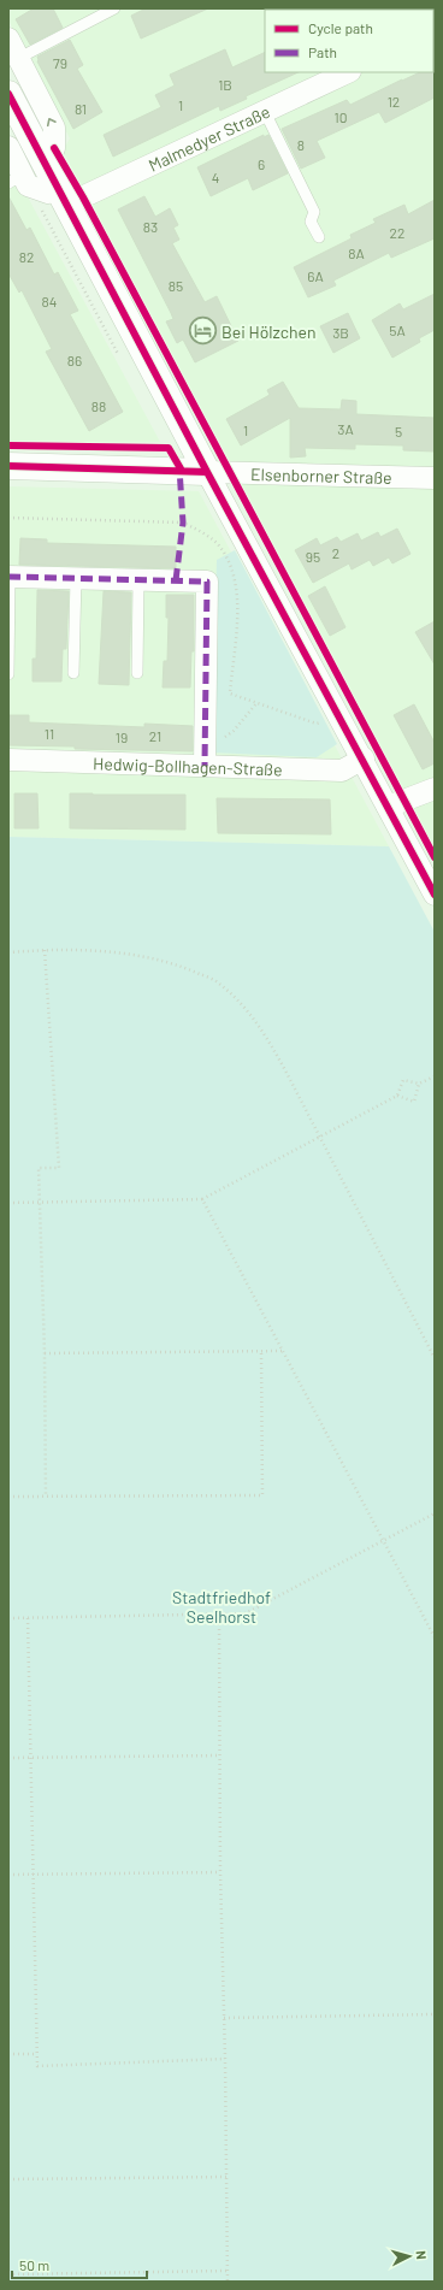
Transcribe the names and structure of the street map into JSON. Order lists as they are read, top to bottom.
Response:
{
  "streets": {
    "street": ["Malmedyer Straße", "Elsenborner Straße", "Hedwig-Bollhagen-Straße"]
  },
  "parks": ["Stadtfriedhof Seelhorst"],
  "places": {
    "hotel": ["Bei Hölzchen"]
  },
  "house_numbers": [
    "79",
    "1B",
    "12",
    "1",
    "81",
    "10",
    "8",
    "6",
    "4",
    "83",
    "22",
    "8A",
    "82",
    "6A",
    "85",
    "84",
    "5A",
    "3B",
    "86",
    "88",
    "3A",
    "1",
    "5",
    "2",
    "95",
    "11",
    "21",
    "19"
  ],
  "legend": ["Cycle path", "Path"],
  "scale_bar": "50 m",
  "north": "right"
}
